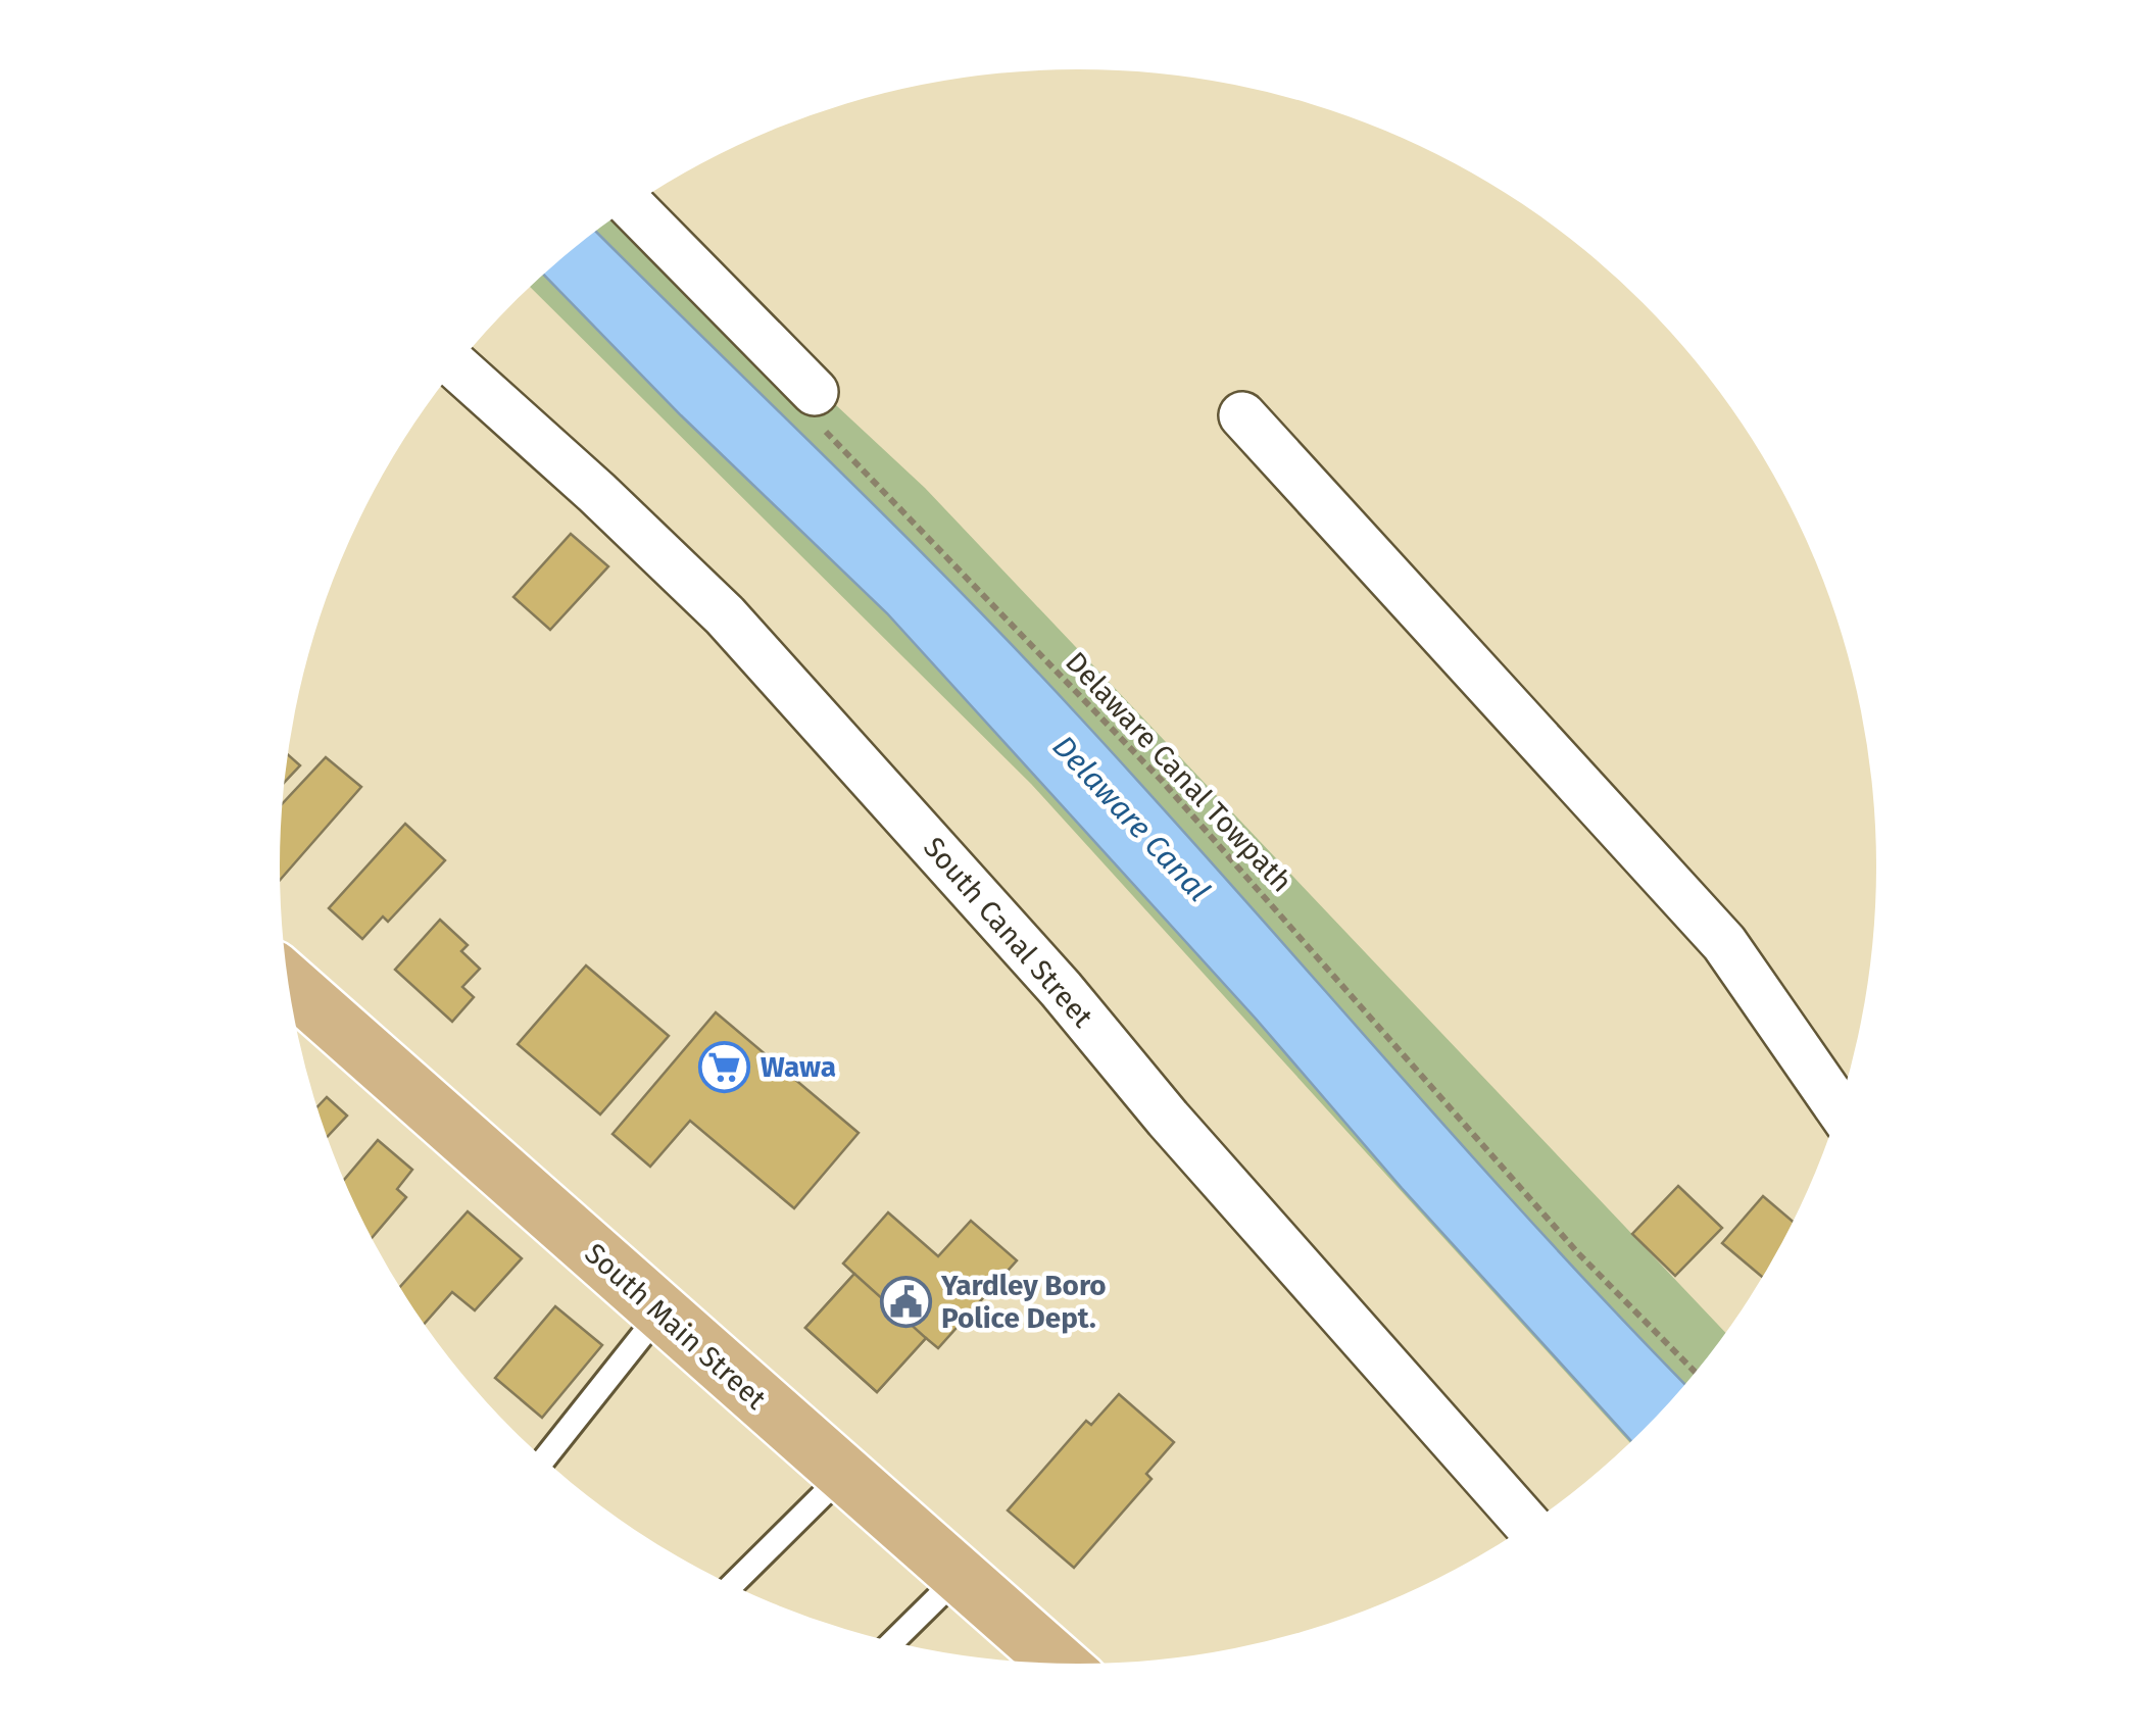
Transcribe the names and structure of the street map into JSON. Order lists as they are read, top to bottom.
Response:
{
  "streets": {
    "main road": ["South Main Street"],
    "street": ["South Canal Street"],
    "path": ["Delaware Canal Towpath"]
  },
  "water": ["Delaware Canal"],
  "places": {
    "supermarket": ["Wawa"],
    "public building": ["Yardley Boro Police Dept."]
  }
}
